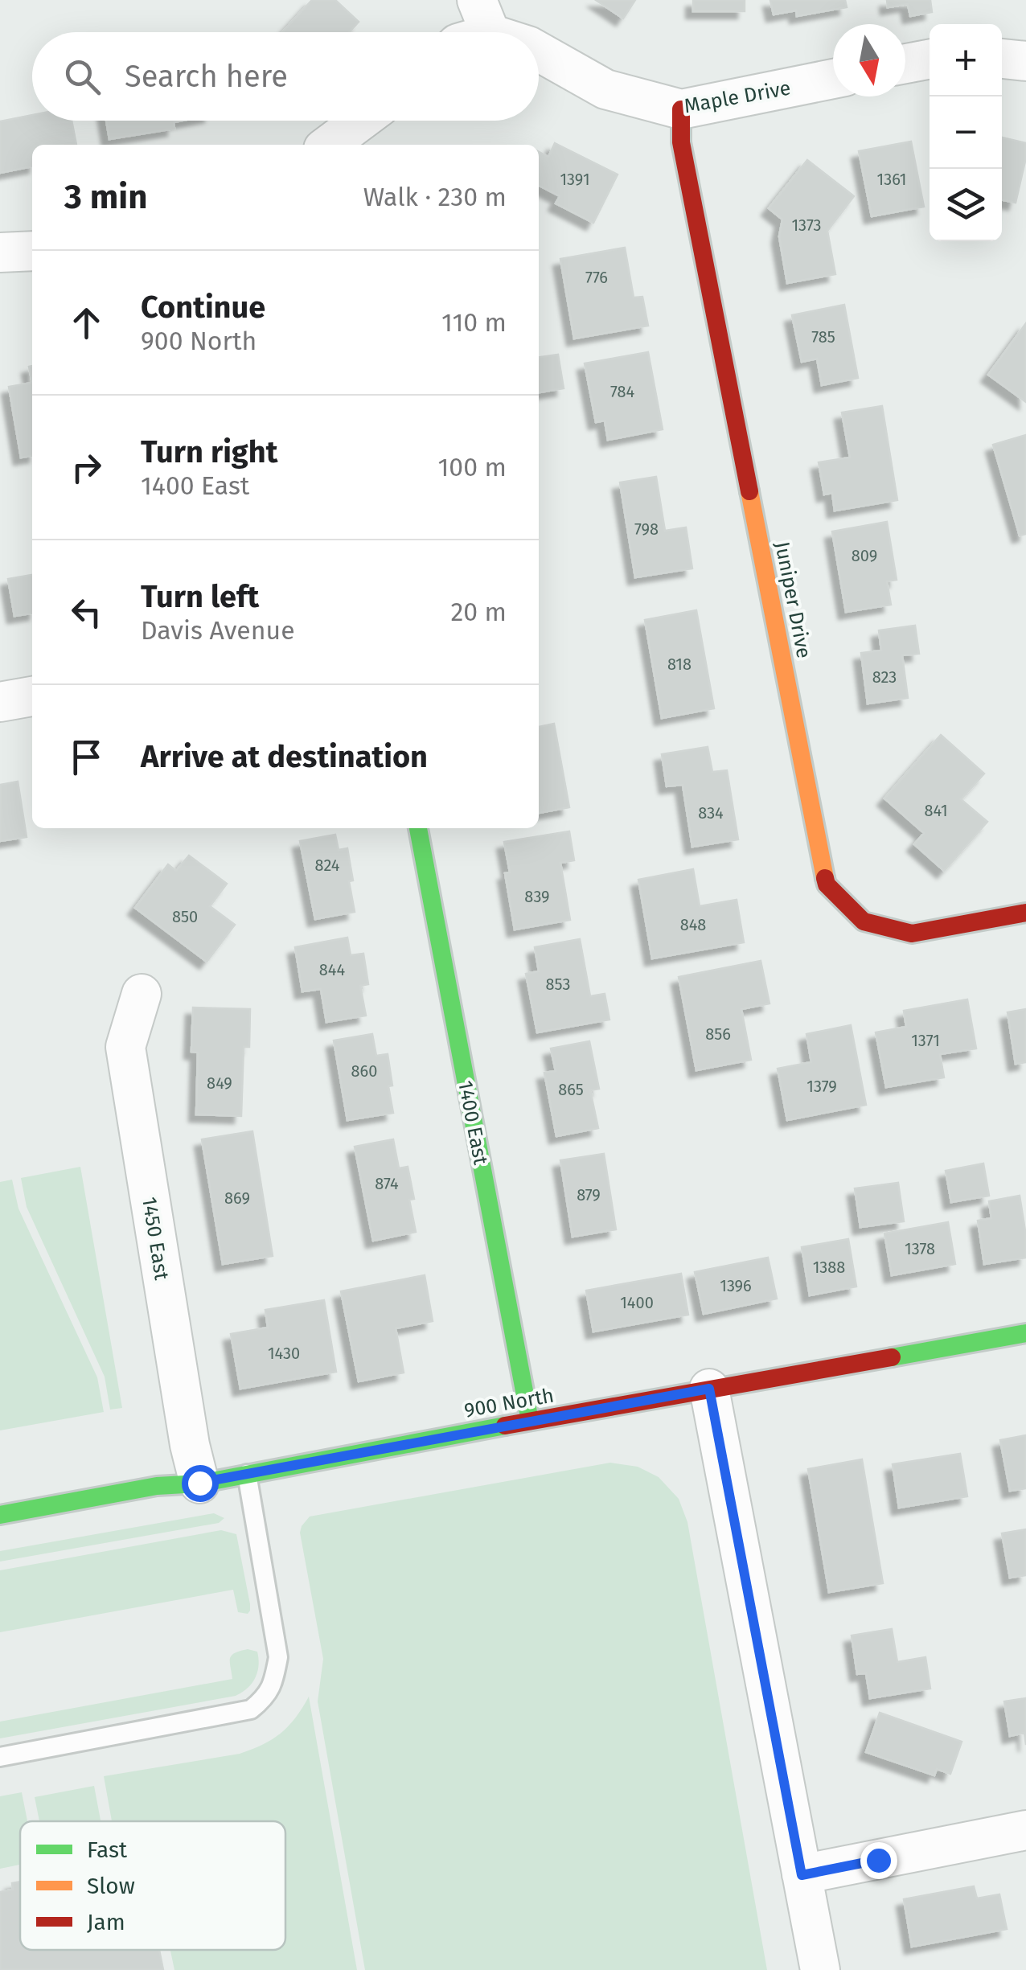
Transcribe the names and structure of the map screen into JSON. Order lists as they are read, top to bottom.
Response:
{
  "streets": {
    "street": [
      "Maple Drive",
      "Juniper Drive",
      "1400 East",
      "1450 East",
      "900 North"
    ]
  },
  "crossings": [
    ["Maple Drive", "Juniper Drive"],
    ["1400 East", "900 North"],
    ["1450 East", "900 North"]
  ],
  "house_numbers": [
    "1391",
    "1361",
    "1373",
    "776",
    "785",
    "784",
    "798",
    "809",
    "818",
    "823",
    "841",
    "834",
    "824",
    "839",
    "850",
    "848",
    "844",
    "853",
    "856",
    "1371",
    "860",
    "849",
    "1379",
    "865",
    "874",
    "879",
    "869",
    "1378",
    "1388",
    "1396",
    "1400",
    "1430"
  ],
  "legend": ["Fast", "Slow", "Jam"],
  "north": "bottom",
  "page": {
    "map_buttons": ["+", "−"],
    "search": "Search here",
    "heading": ["3 min", "Walk · 230 m"],
    "list": [
      ["Continue", "900 North", "110 m"],
      ["Turn right", "1400 East", "100 m"],
      ["Turn left", "Davis Avenue", "20 m"],
      "Arrive at destination"
    ]
  }
}
